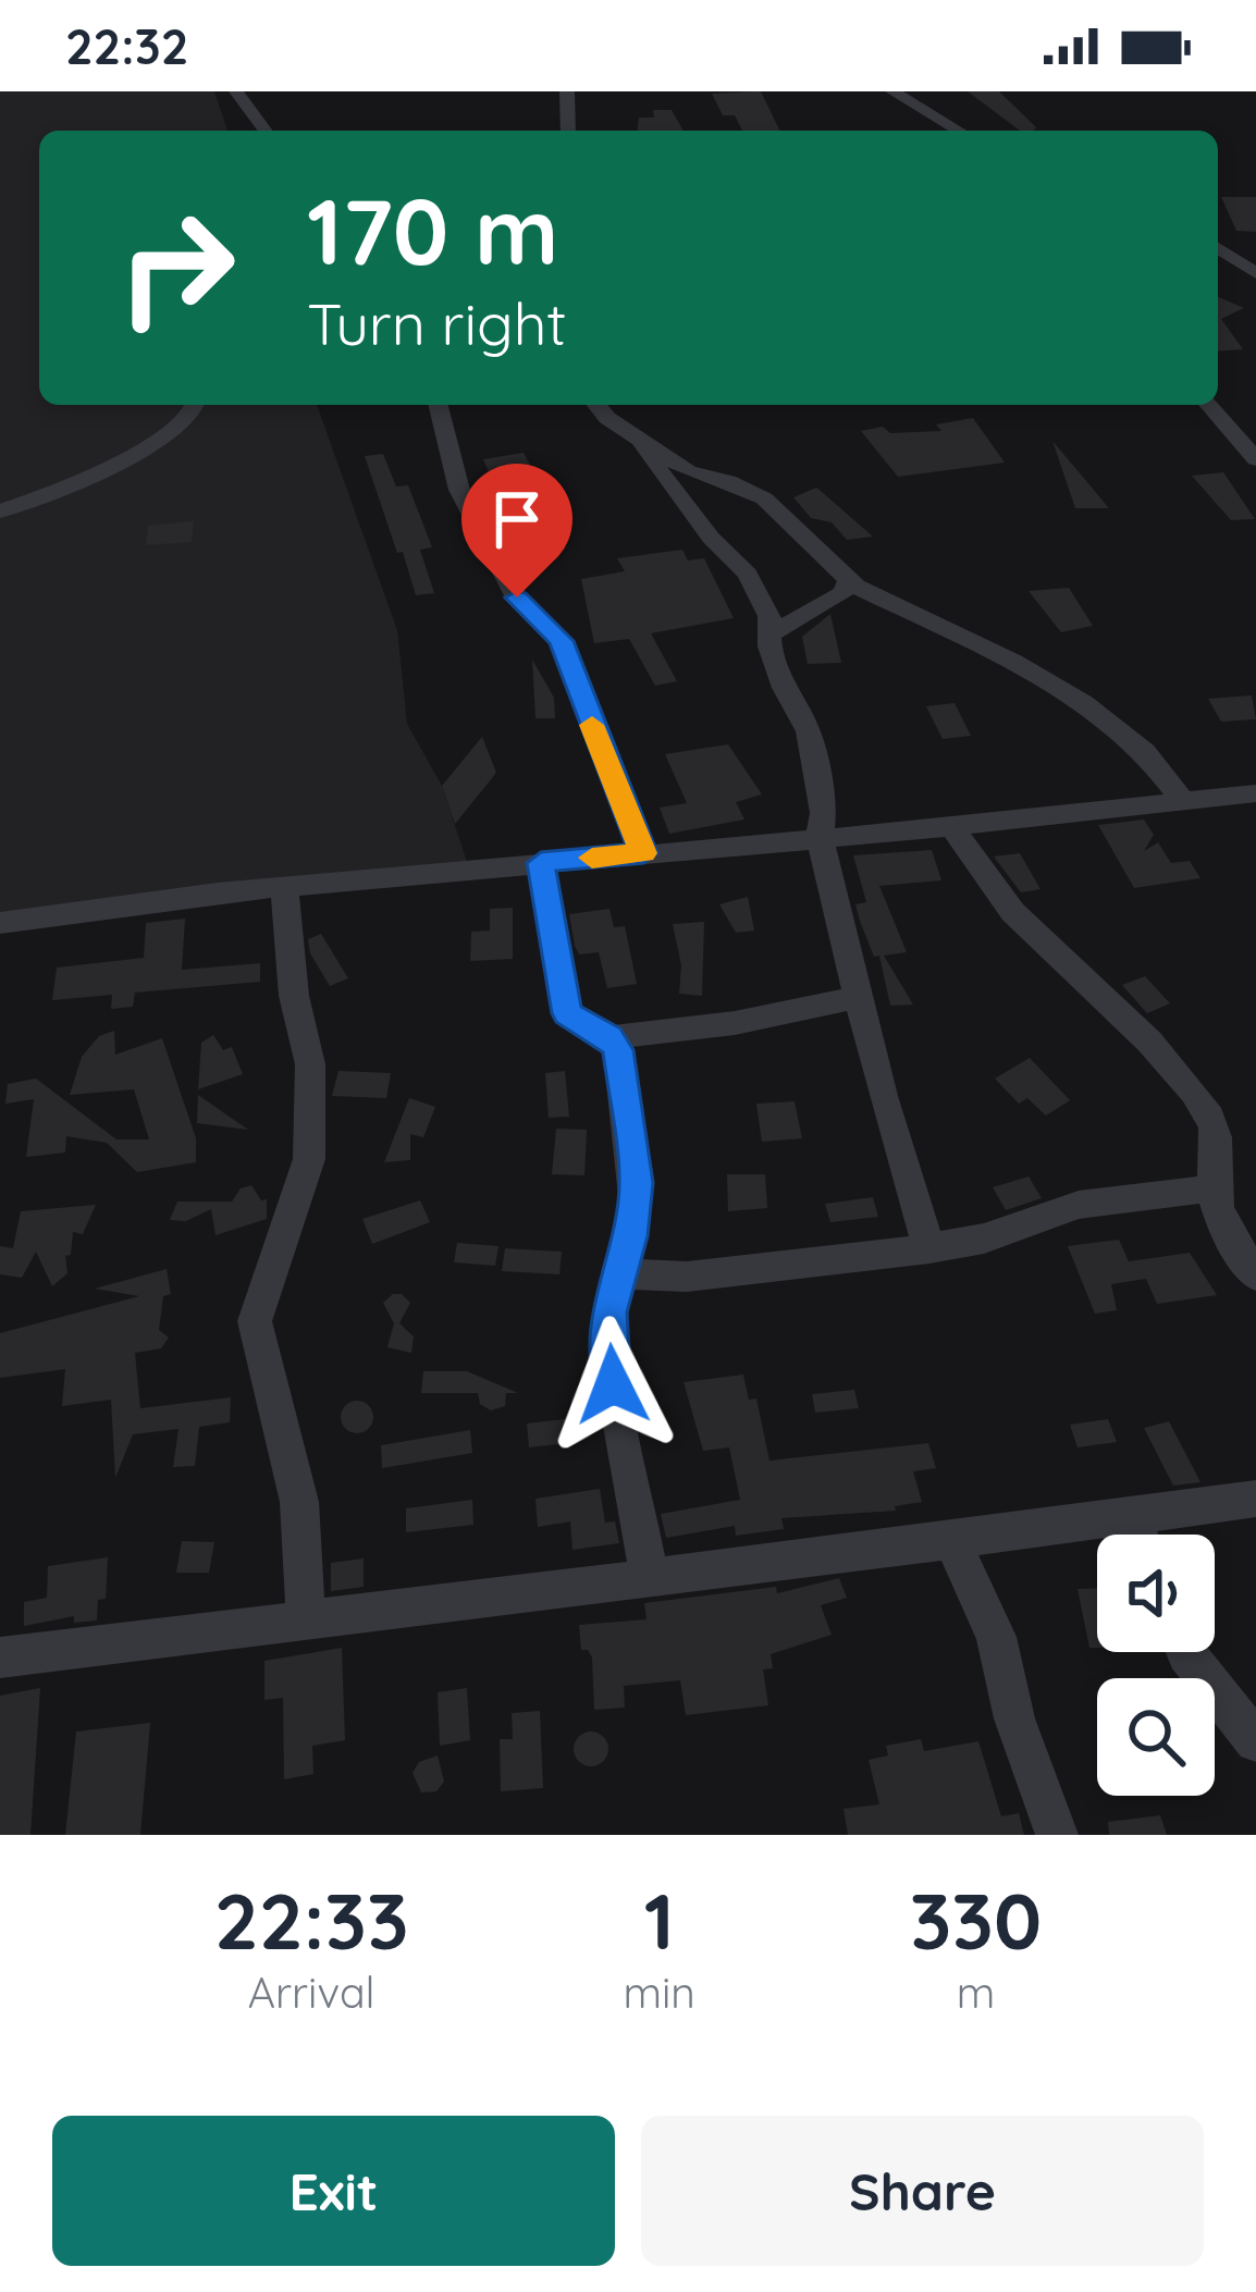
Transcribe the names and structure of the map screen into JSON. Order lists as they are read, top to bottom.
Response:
{
  "page": {
    "status": "22:32",
    "turn": ["170 m", "Turn right"],
    "eta": [
      "22:33",
      "Arrival",
      "1",
      "min",
      "330",
      "m"
    ],
    "buttons": ["Exit", "Share"]
  }
}
